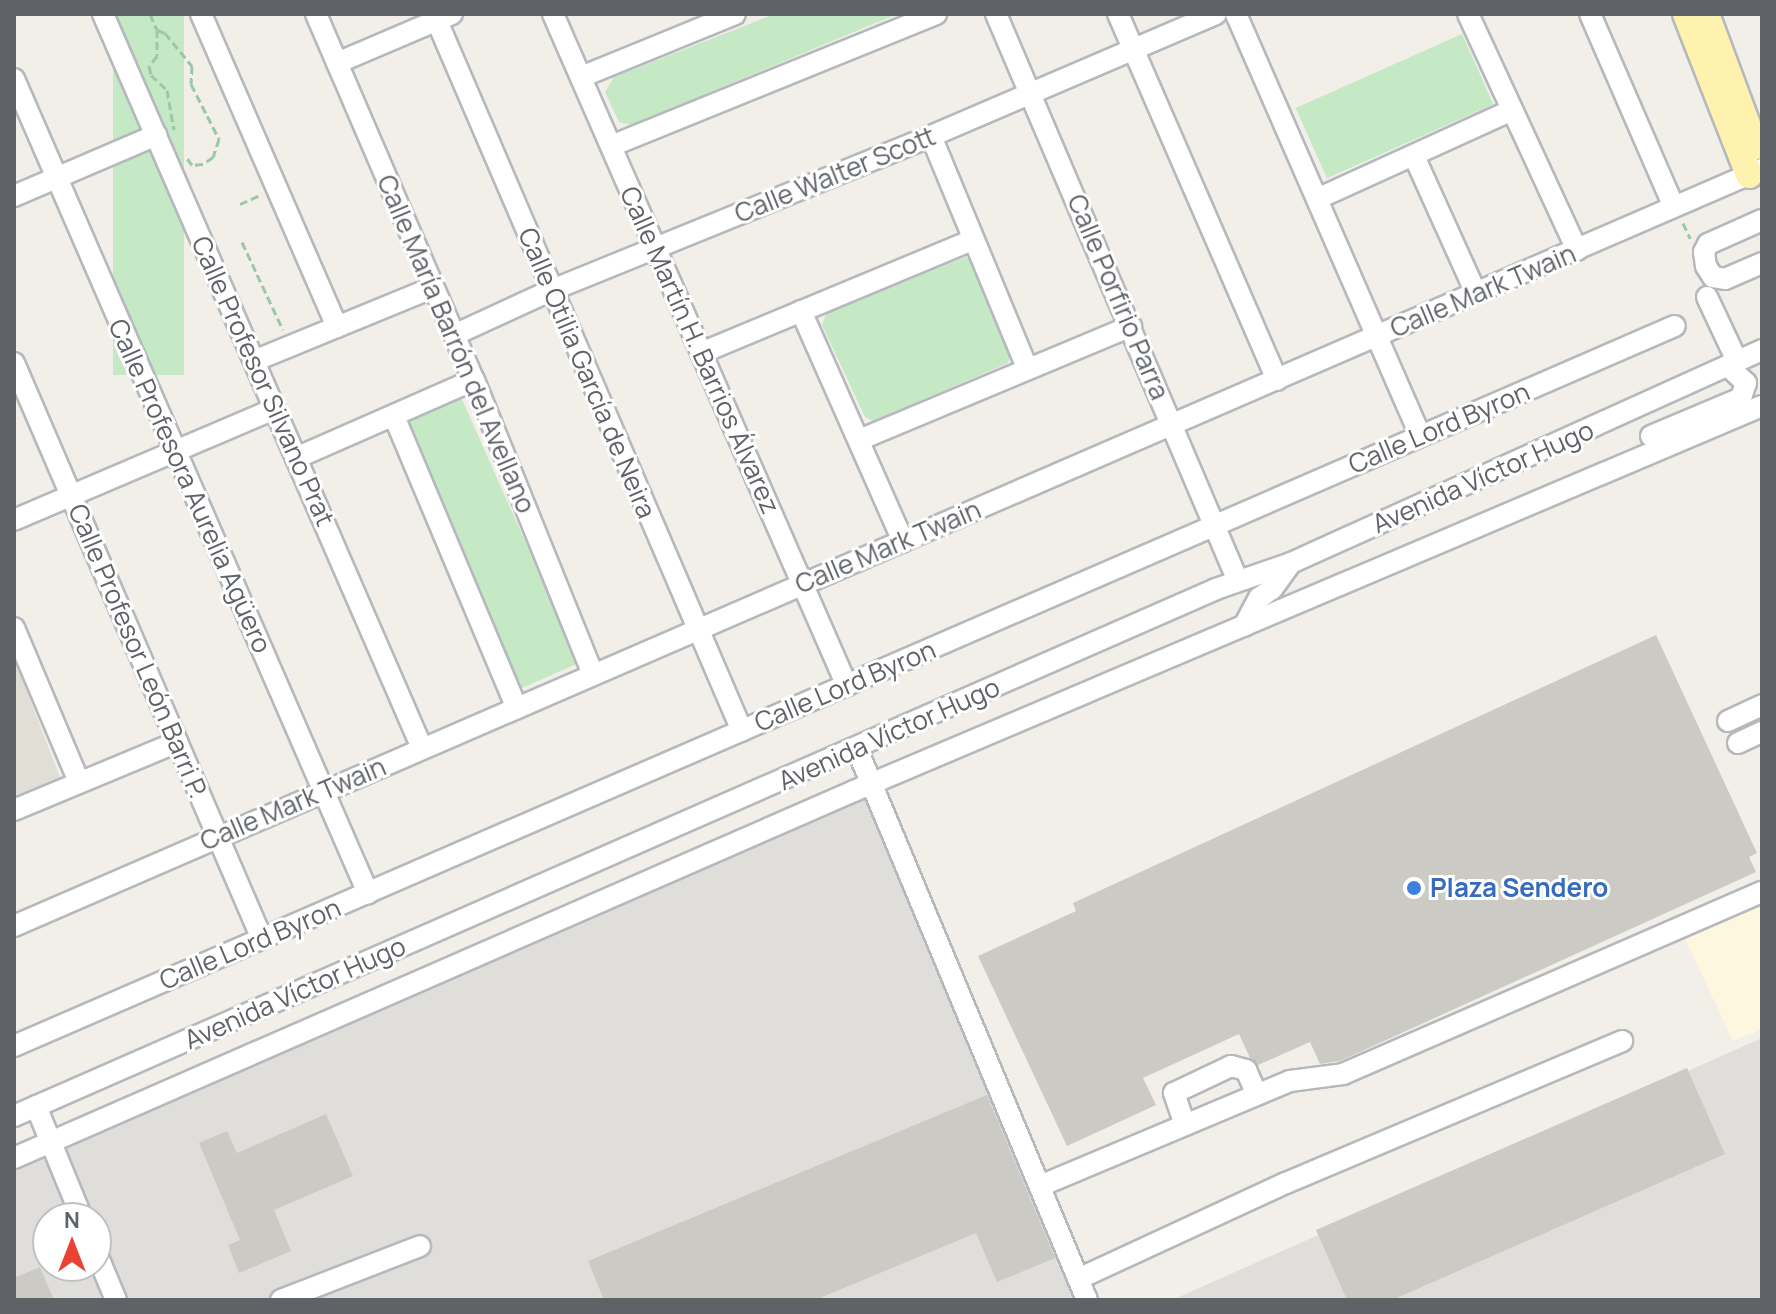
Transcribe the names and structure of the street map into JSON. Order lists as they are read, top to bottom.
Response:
{
  "streets": {
    "street": [
      "Calle Walter Scott",
      "Calle Mark Twain",
      "Calle Porfirio Parra",
      "Calle María Barrón del Avellano",
      "Calle Martín H. Barrios Álvarez",
      "Calle Otilia García de Neira",
      "Calle Profesor Silvano Prat",
      "Calle Lord Byron",
      "Avenida Víctor Hugo",
      "Calle Profesora Aurelia Agüero",
      "Calle Profesor León Barri P."
    ]
  },
  "crossings": [
    ["Calle Walter Scott", "Calle Porfirio Parra"],
    ["Calle Walter Scott", "Calle María Barrón del Avellano"],
    ["Calle Walter Scott", "Calle Martín H. Barrios Álvarez"],
    ["Calle Walter Scott", "Calle Otilia García de Neira"],
    ["Calle Mark Twain", "Calle Porfirio Parra"],
    ["Calle Mark Twain", "Calle María Barrón del Avellano"],
    ["Calle Mark Twain", "Calle Martín H. Barrios Álvarez"],
    ["Calle Mark Twain", "Calle Otilia García de Neira"],
    ["Calle Mark Twain", "Calle Profesor Silvano Prat"],
    ["Calle Mark Twain", "Calle Profesora Aurelia Agüero"],
    ["Calle Mark Twain", "Calle Profesor León Barri P."],
    ["Calle Porfirio Parra", "Calle Lord Byron"],
    ["Calle Porfirio Parra", "Avenida Víctor Hugo"],
    ["Calle Martín H. Barrios Álvarez", "Calle Lord Byron"],
    ["Calle Otilia García de Neira", "Calle Lord Byron"],
    ["Calle Lord Byron", "Calle Profesora Aurelia Agüero"],
    ["Calle Lord Byron", "Calle Profesor León Barri P."]
  ],
  "places": ["Plaza Sendero"],
  "north": "top"
}
